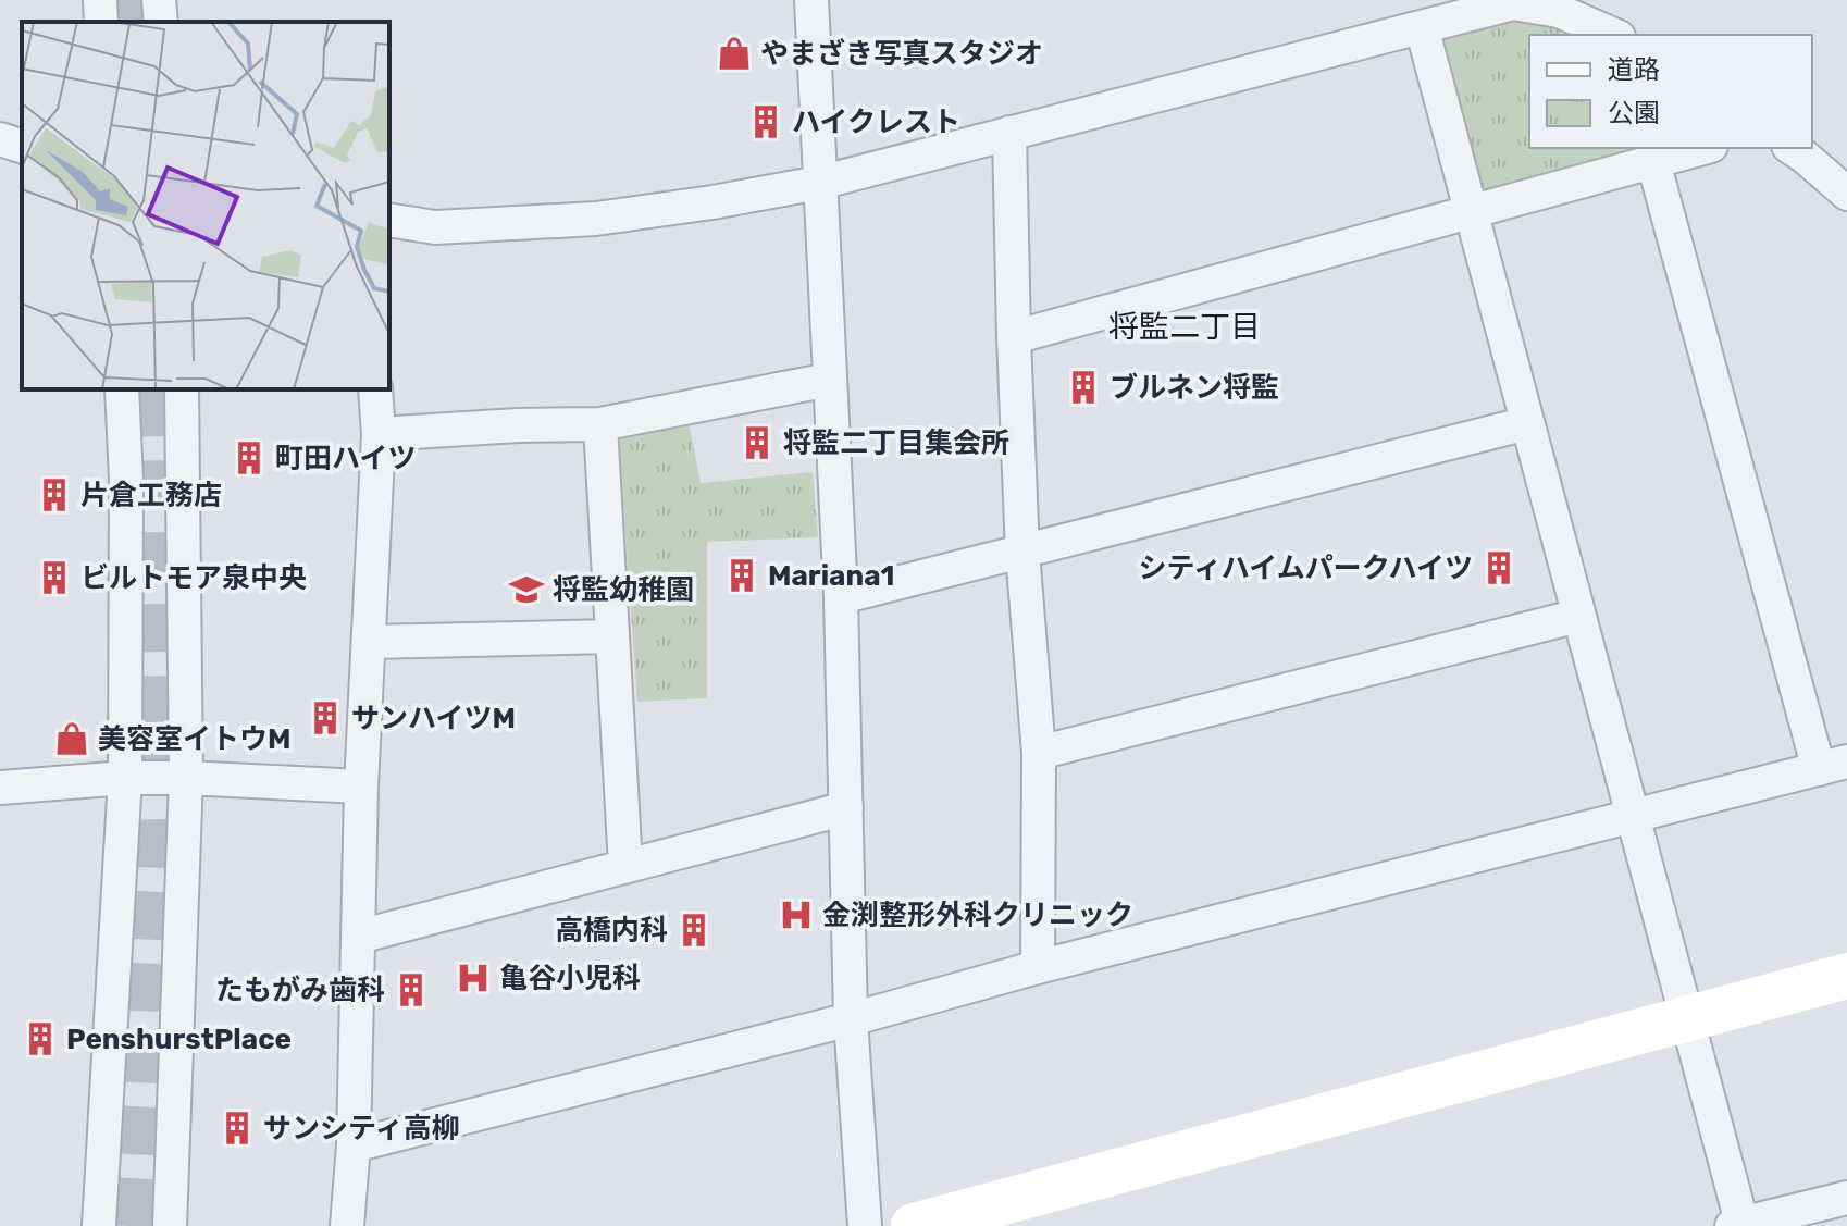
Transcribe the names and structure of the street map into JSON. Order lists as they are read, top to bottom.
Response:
{
  "districts": ["将監二丁目"],
  "places": {
    "shop": ["やまざき写真スタジオ", "美容室イトウM"],
    "building": [
      "ハイクレスト",
      "ブルネン将監",
      "将監二丁目集会所",
      "町田ハイツ",
      "片倉工務店",
      "シティハイムパークハイツ",
      "Mariana1",
      "ビルトモア泉中央",
      "サンハイツM",
      "高橋内科",
      "たもがみ歯科",
      "PenshurstPlace",
      "サンシティ高柳"
    ],
    "school or university": ["将監幼稚園"],
    "hospital": ["金渕整形外科クリニック", "亀谷小児科"]
  },
  "legend": ["道路", "公園"]
}
